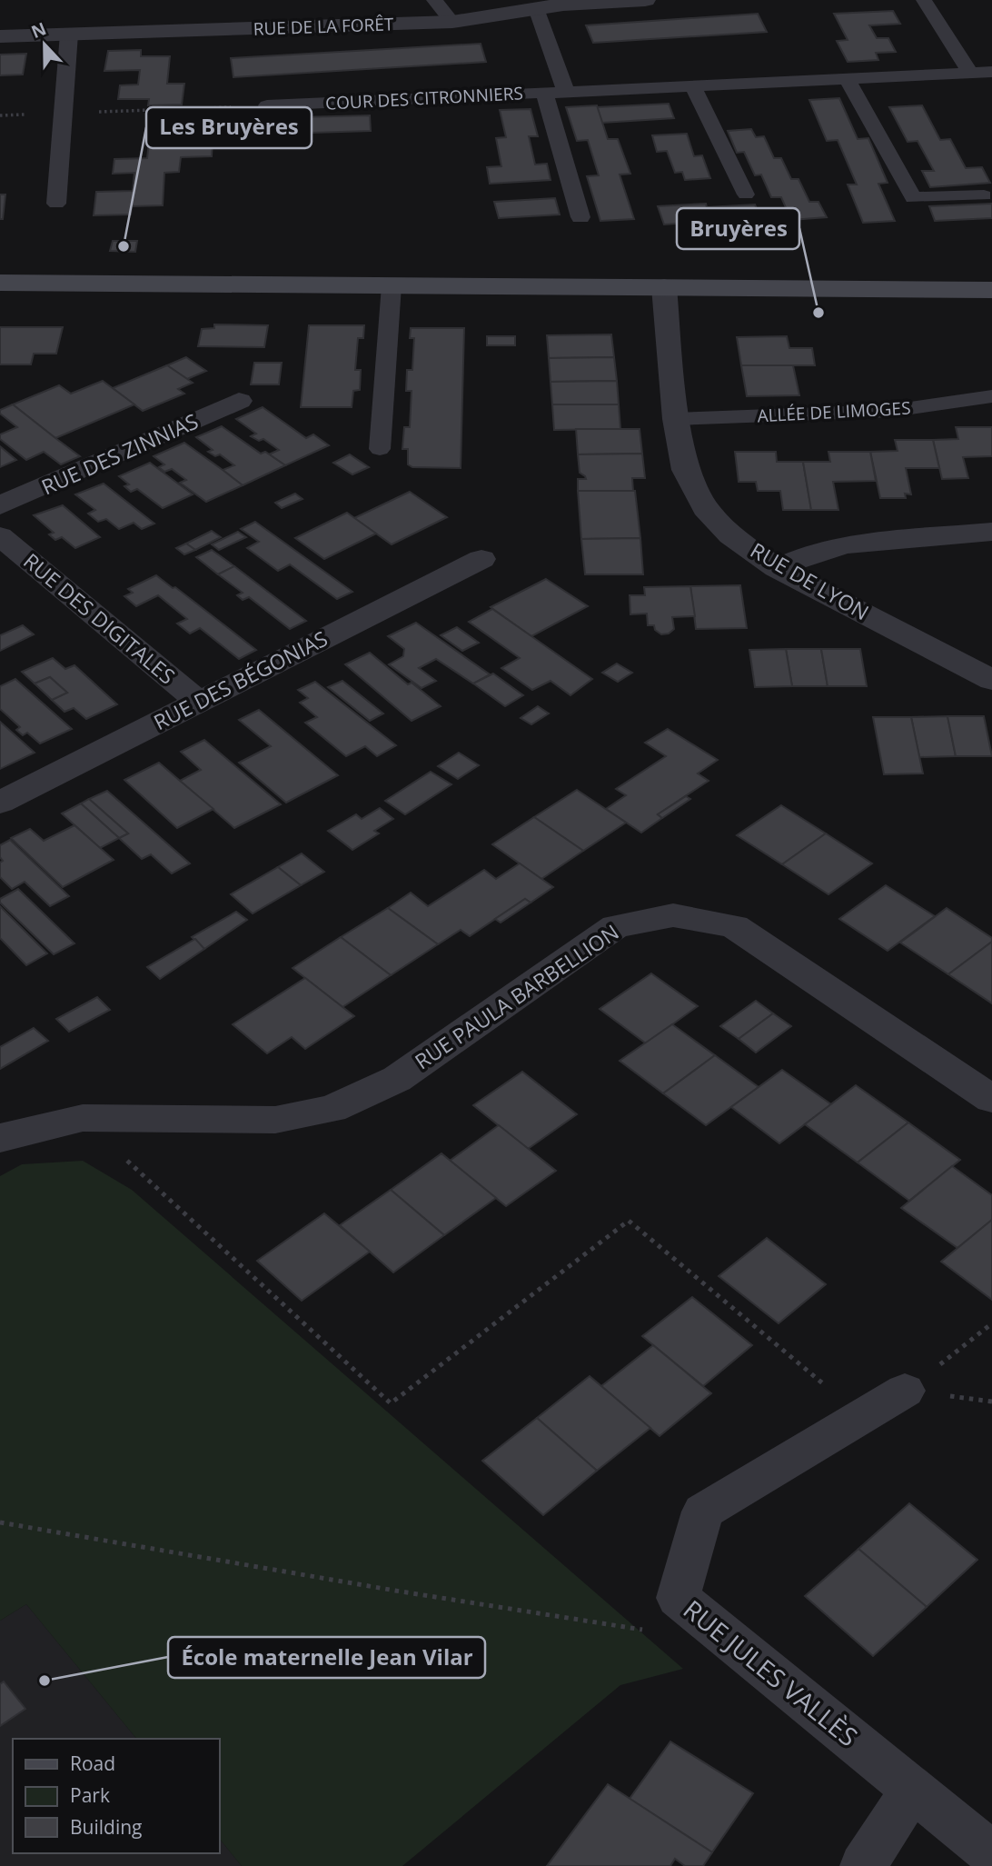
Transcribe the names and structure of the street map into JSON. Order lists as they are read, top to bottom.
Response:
{
  "streets": {
    "street": [
      "RUE DE LA FORÊT",
      "RUE DES ZINNIAS",
      "RUE DE LYON",
      "RUE DES DIGITALES",
      "RUE DES BÉGONIAS",
      "RUE PAULA BARBELLION",
      "RUE JULES VALLÈS"
    ],
    "lane": ["COUR DES CITRONNIERS", "ALLÉE DE LIMOGES"]
  },
  "crossings": [
    ["ALLÉE DE LIMOGES", "RUE DE LYON"],
    ["RUE DES DIGITALES", "RUE DES BÉGONIAS"]
  ],
  "places": ["Les Bruyères", "Bruyères", "École maternelle Jean Vilar"],
  "legend": ["Road", "Park", "Building"],
  "north": "top"
}
